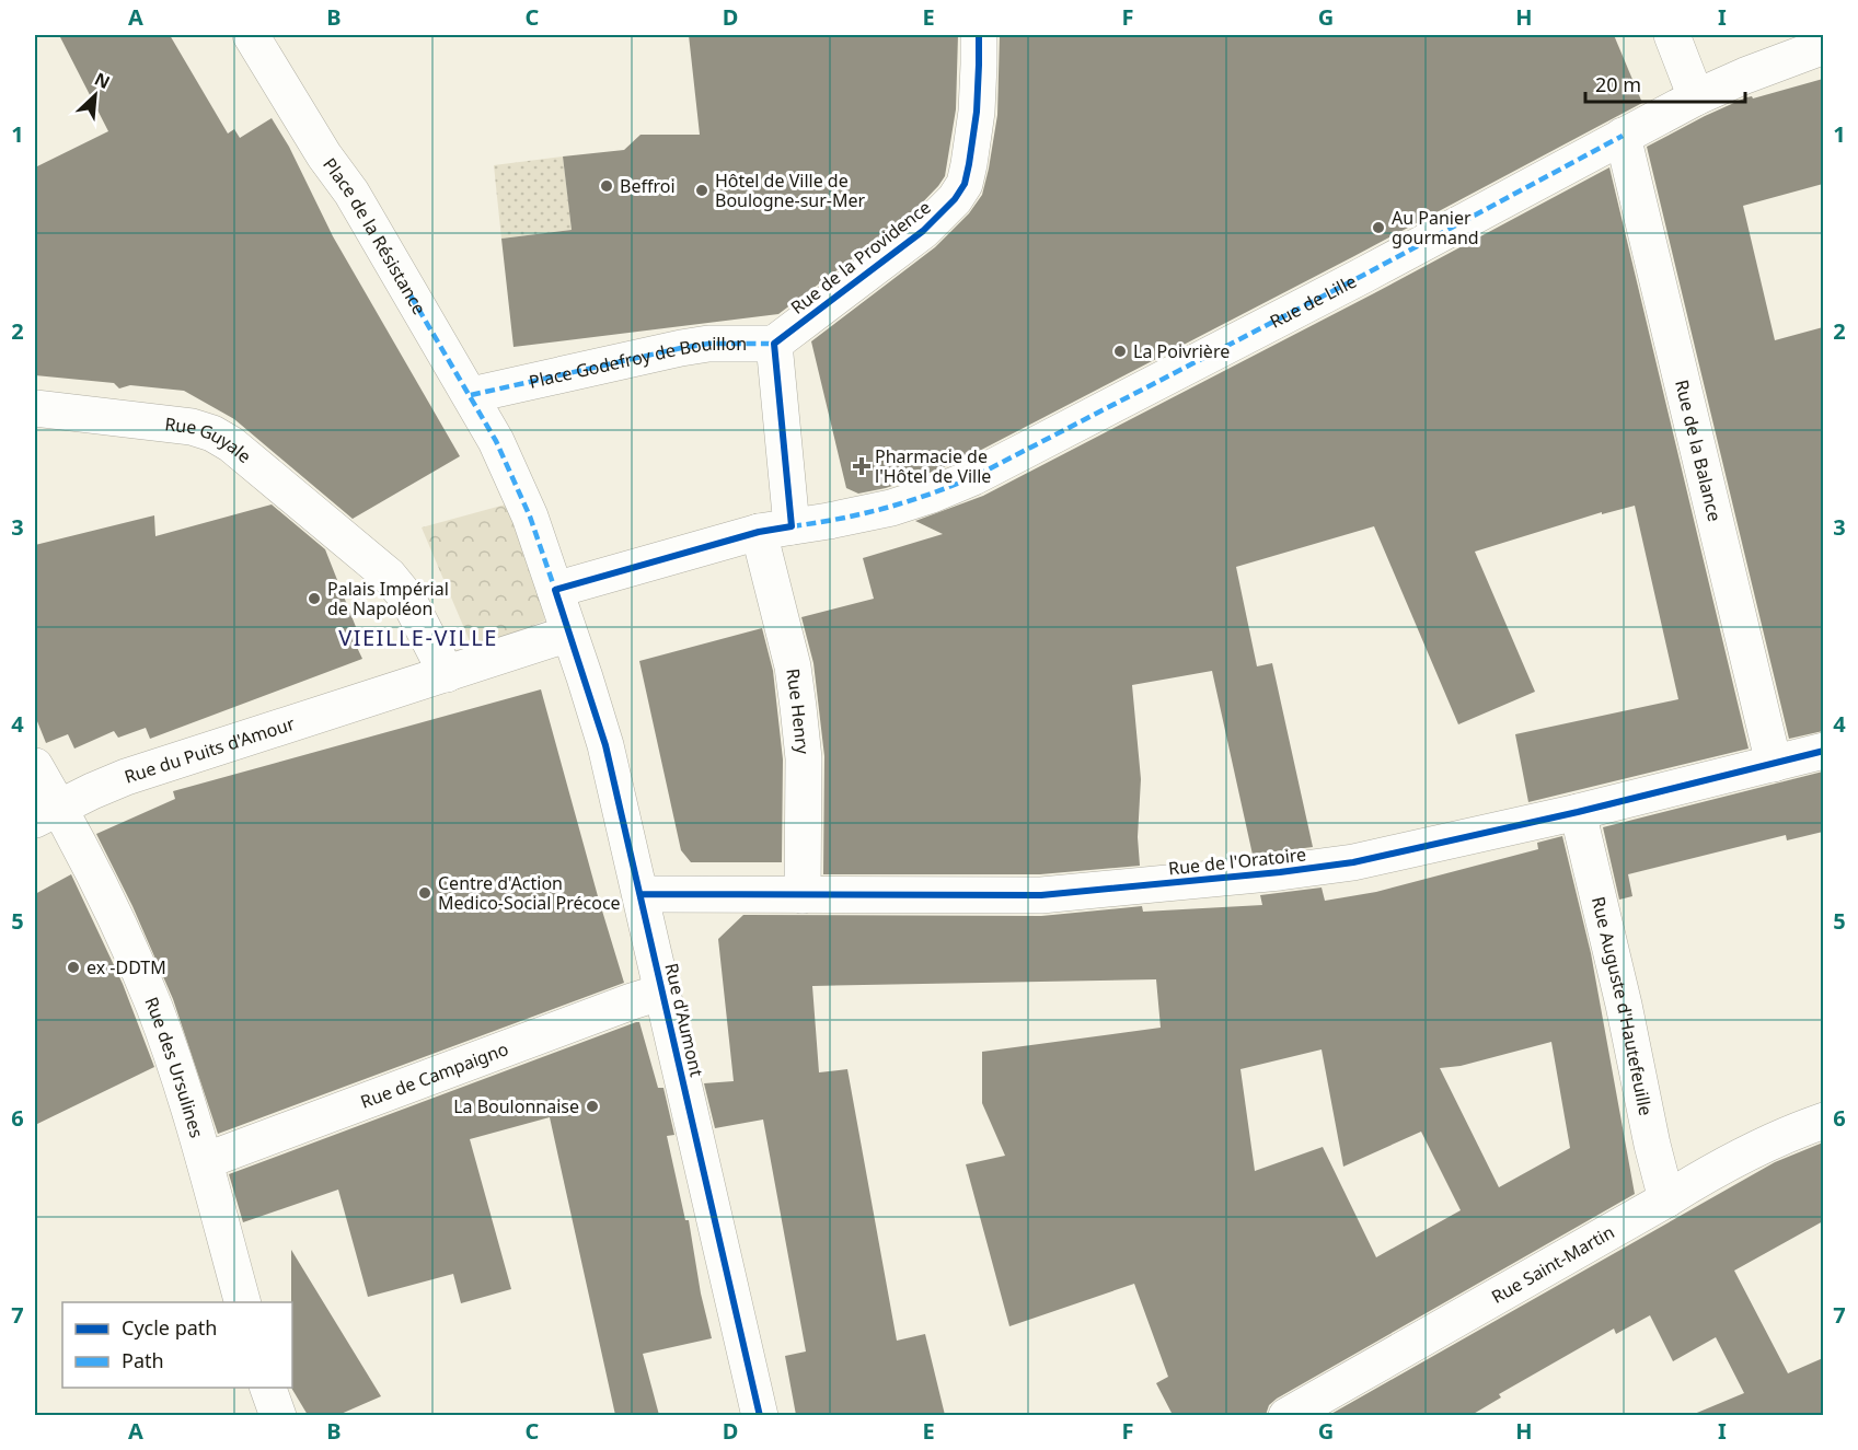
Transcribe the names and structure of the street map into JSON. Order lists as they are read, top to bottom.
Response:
{
  "streets": {
    "street": [
      "Place de la Résistance",
      "Rue de la Providence",
      "Rue de Lille",
      "Place Godefroy de Bouillon",
      "Rue Guyale",
      "Rue de la Balance",
      "Rue Henry",
      "Rue du Puits d'Amour",
      "Rue de l'Oratoire",
      "Rue Auguste d'Hautefeuille",
      "Rue d'Aumont",
      "Rue des Ursulines",
      "Rue de Campaigno",
      "Rue Saint-Martin"
    ]
  },
  "crossings": [
    ["Place de la Résistance", "Place Godefroy de Bouillon"],
    ["Rue de la Providence", "Place Godefroy de Bouillon"],
    ["Rue de Lille", "Place Godefroy de Bouillon"],
    ["Rue de Lille", "Rue de la Balance"],
    ["Rue de Lille", "Rue Henry"],
    ["Place Godefroy de Bouillon", "Rue Henry"],
    ["Rue Guyale", "Rue du Puits d'Amour"],
    ["Rue de la Balance", "Rue de l'Oratoire"],
    ["Rue Henry", "Rue de l'Oratoire"],
    ["Rue du Puits d'Amour", "Rue des Ursulines"],
    ["Rue de l'Oratoire", "Rue Auguste d'Hautefeuille"],
    ["Rue de l'Oratoire", "Rue d'Aumont"],
    ["Rue Auguste d'Hautefeuille", "Rue Saint-Martin"],
    ["Rue d'Aumont", "Rue de Campaigno"],
    ["Rue des Ursulines", "Rue de Campaigno"]
  ],
  "districts": ["VIEILLE-VILLE"],
  "places": {
    "other": [
      "Beffroi",
      "Hôtel de Ville de Boulogne-sur-Mer",
      "Au Panier gourmand",
      "La Poivrière",
      "Palais Impérial de Napoléon",
      "Centre d'Action Medico-Social Précoce",
      "ex -DDTM",
      "La Boulonnaise"
    ],
    "health": ["Pharmacie de l'Hôtel de Ville"]
  },
  "legend": ["Cycle path", "Path"],
  "scale_bar": "20 m",
  "north": "top right",
  "grid": {
    "columns": [
      "A",
      "B",
      "C",
      "D",
      "E",
      "F",
      "G",
      "H",
      "I"
    ],
    "rows": [
      "1",
      "2",
      "3",
      "4",
      "5",
      "6",
      "7"
    ]
  }
}
